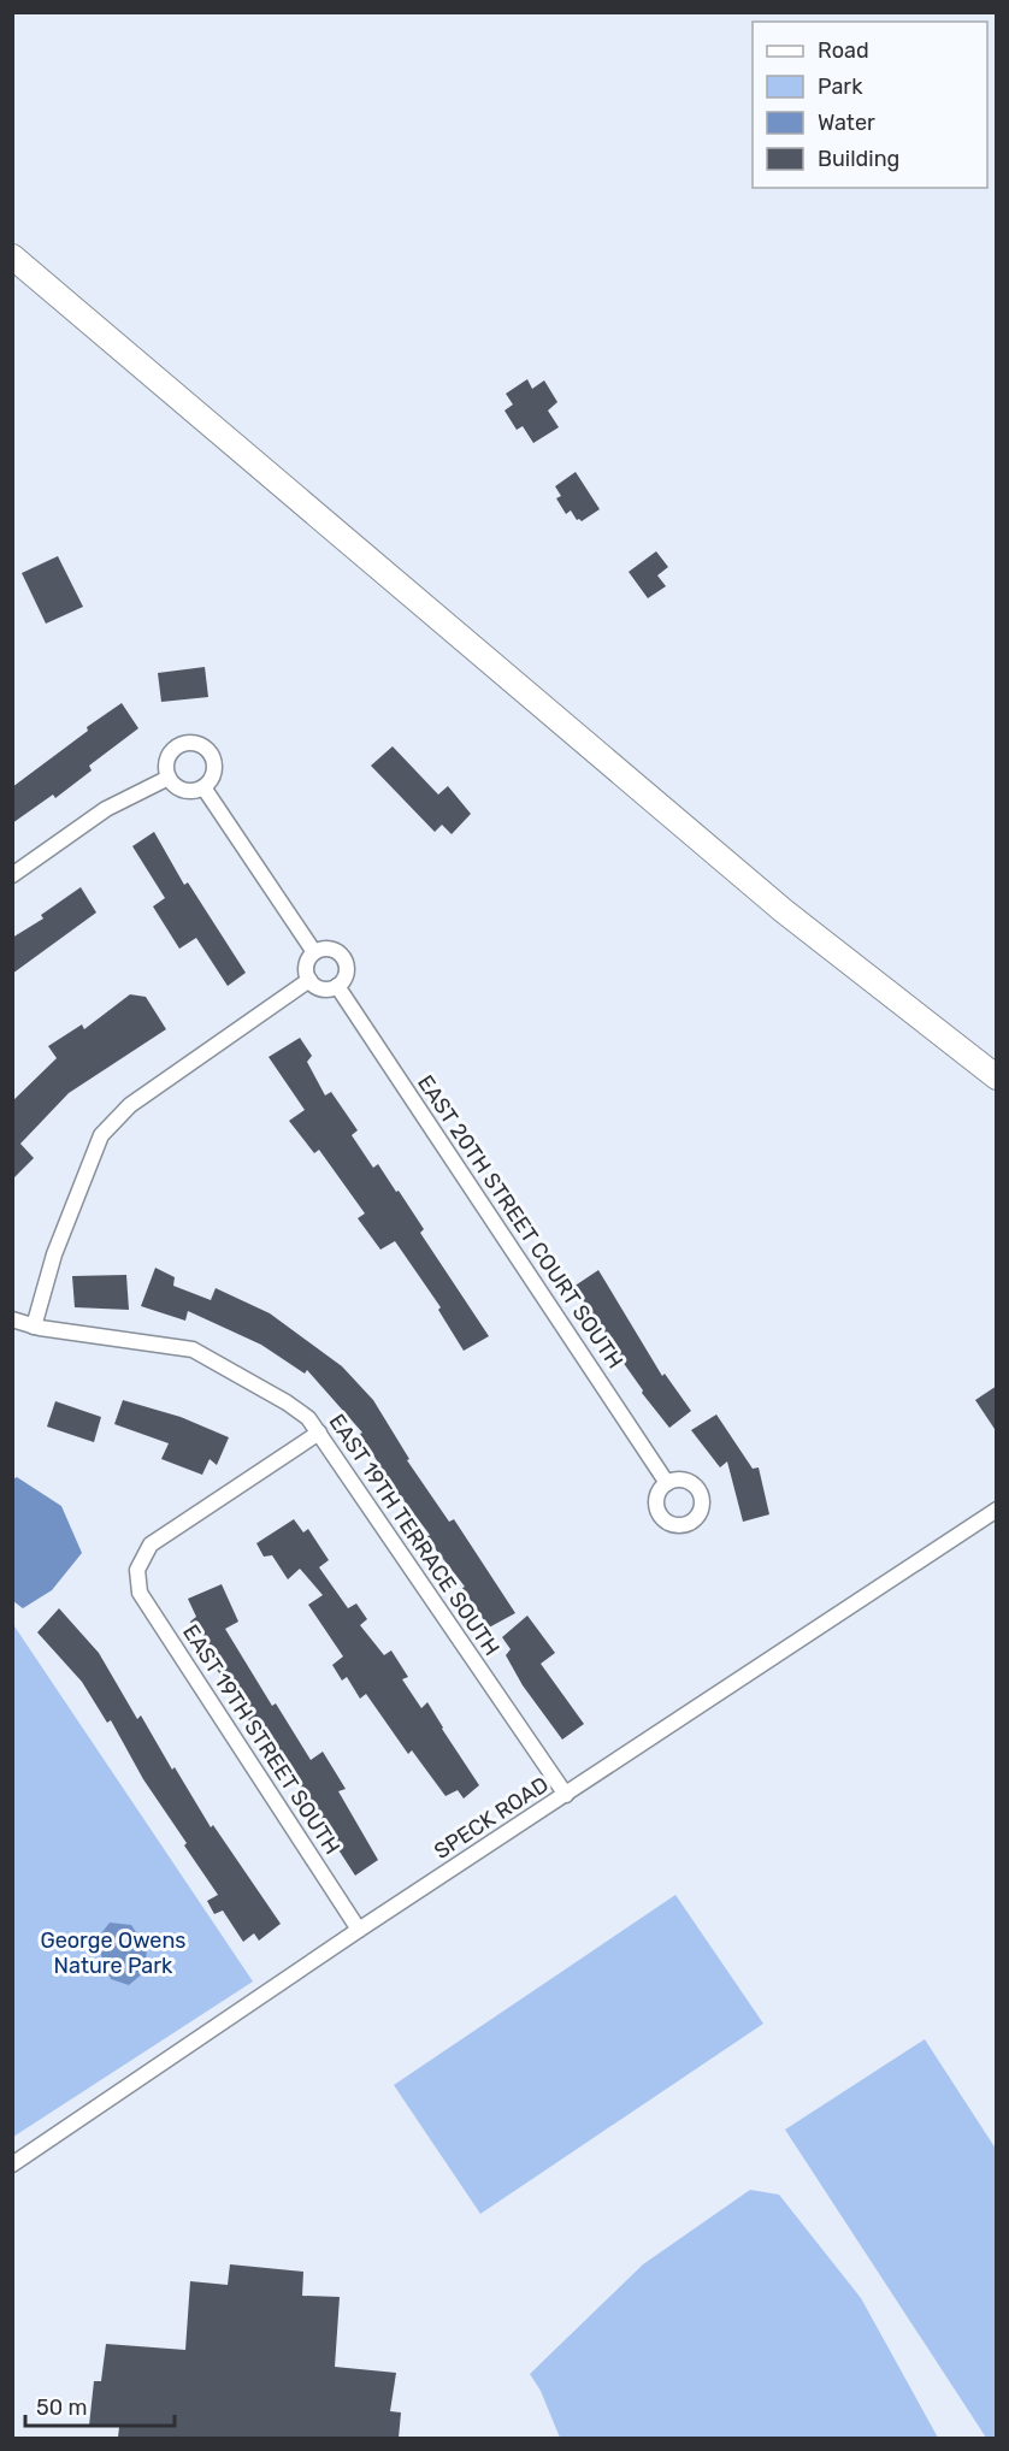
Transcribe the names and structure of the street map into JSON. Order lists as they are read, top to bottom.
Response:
{
  "streets": {
    "street": [
      "EAST 20TH STREET COURT SOUTH",
      "EAST 19TH TERRACE SOUTH",
      "EAST 19TH STREET SOUTH",
      "SPECK ROAD"
    ]
  },
  "crossings": [
    ["EAST 19TH TERRACE SOUTH", "EAST 19TH STREET SOUTH"],
    ["EAST 19TH TERRACE SOUTH", "SPECK ROAD"],
    ["EAST 19TH STREET SOUTH", "SPECK ROAD"]
  ],
  "parks": ["George Owens Nature Park"],
  "legend": [
    "Road",
    "Park",
    "Water",
    "Building"
  ],
  "scale_bar": "50 m"
}
